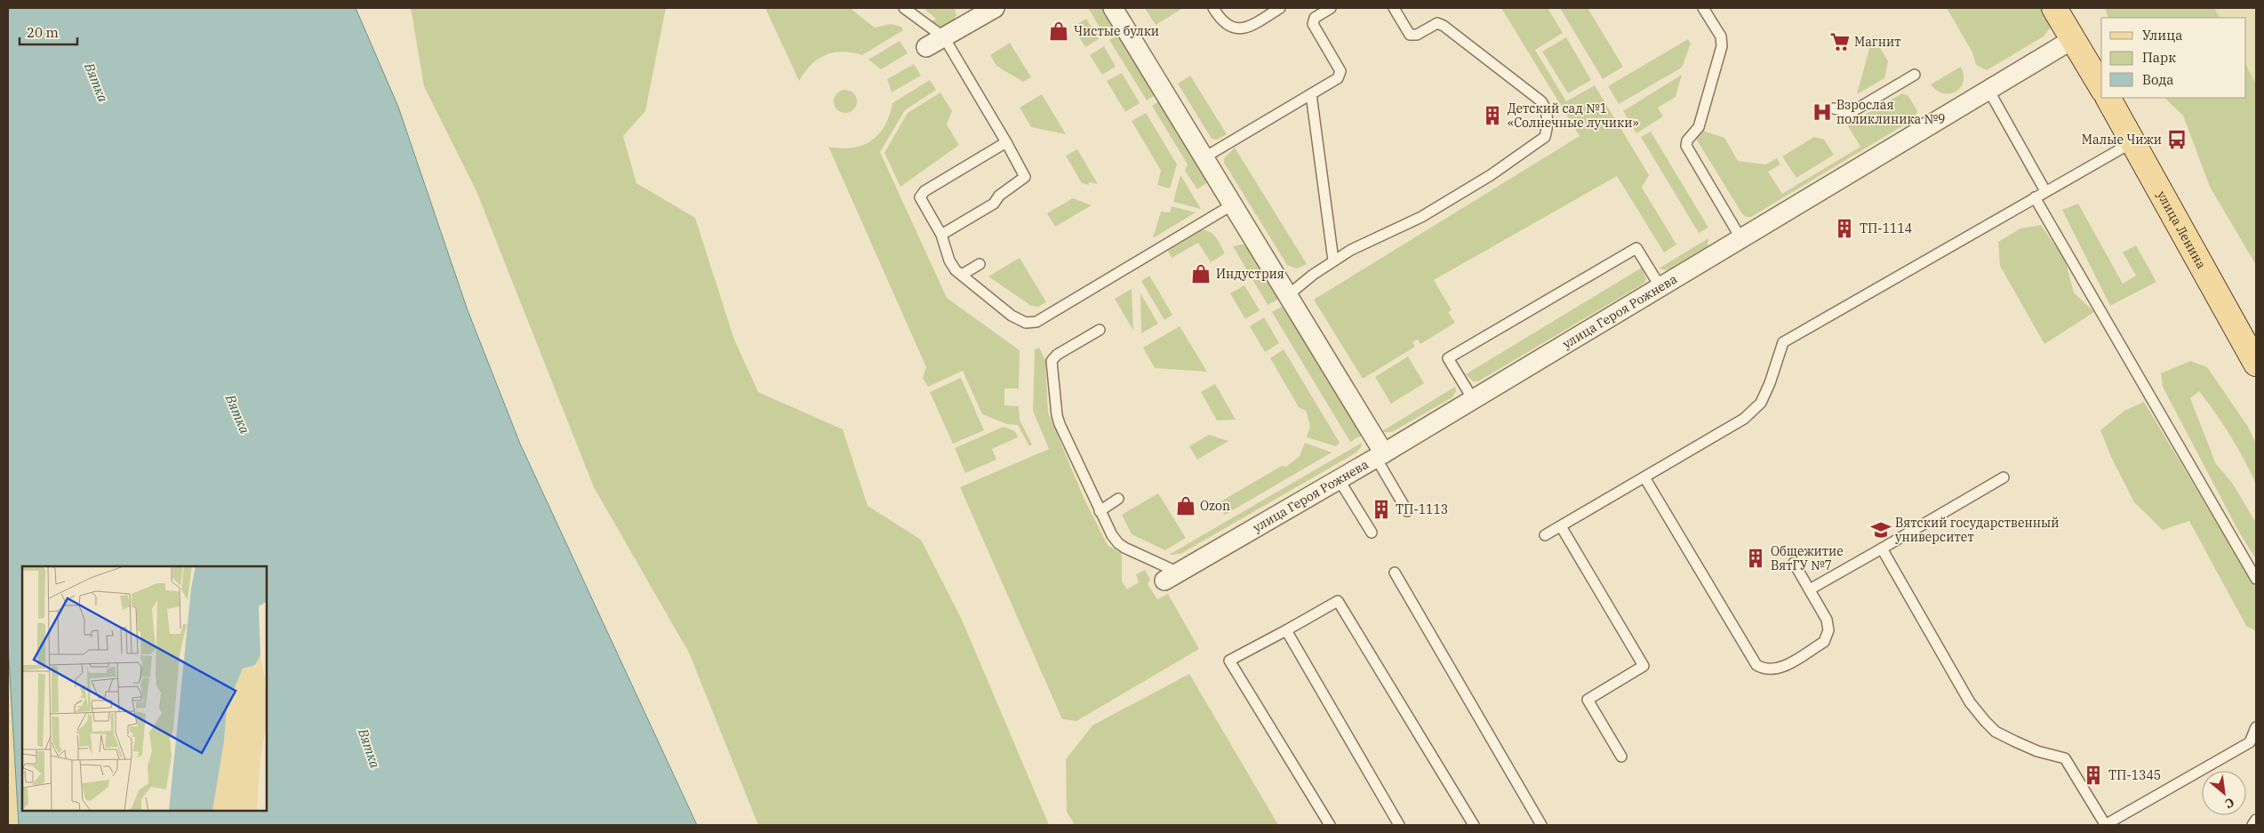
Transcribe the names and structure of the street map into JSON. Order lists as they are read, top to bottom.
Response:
{
  "streets": {
    "main road": ["улица Ленина"],
    "street": ["улица Героя Рожнева"]
  },
  "water": ["Вятка"],
  "places": {
    "shop": ["Чистые булки", "Индустрия", "Ozon"],
    "supermarket": ["Магнит"],
    "hospital": ["Взрослая поликлиника №9"],
    "building": [
      "Детский сад №1 «Солнечные лучики»",
      "ТП-1114",
      "ТП-1113",
      "Общежитие ВятГУ №7",
      "ТП-1345"
    ],
    "bus stop": ["Малые Чижи"],
    "school or university": ["Вятский государственный университет"]
  },
  "legend": ["Улица", "Парк", "Вода"],
  "scale_bar": "20 m",
  "north": "bottom right"
}
